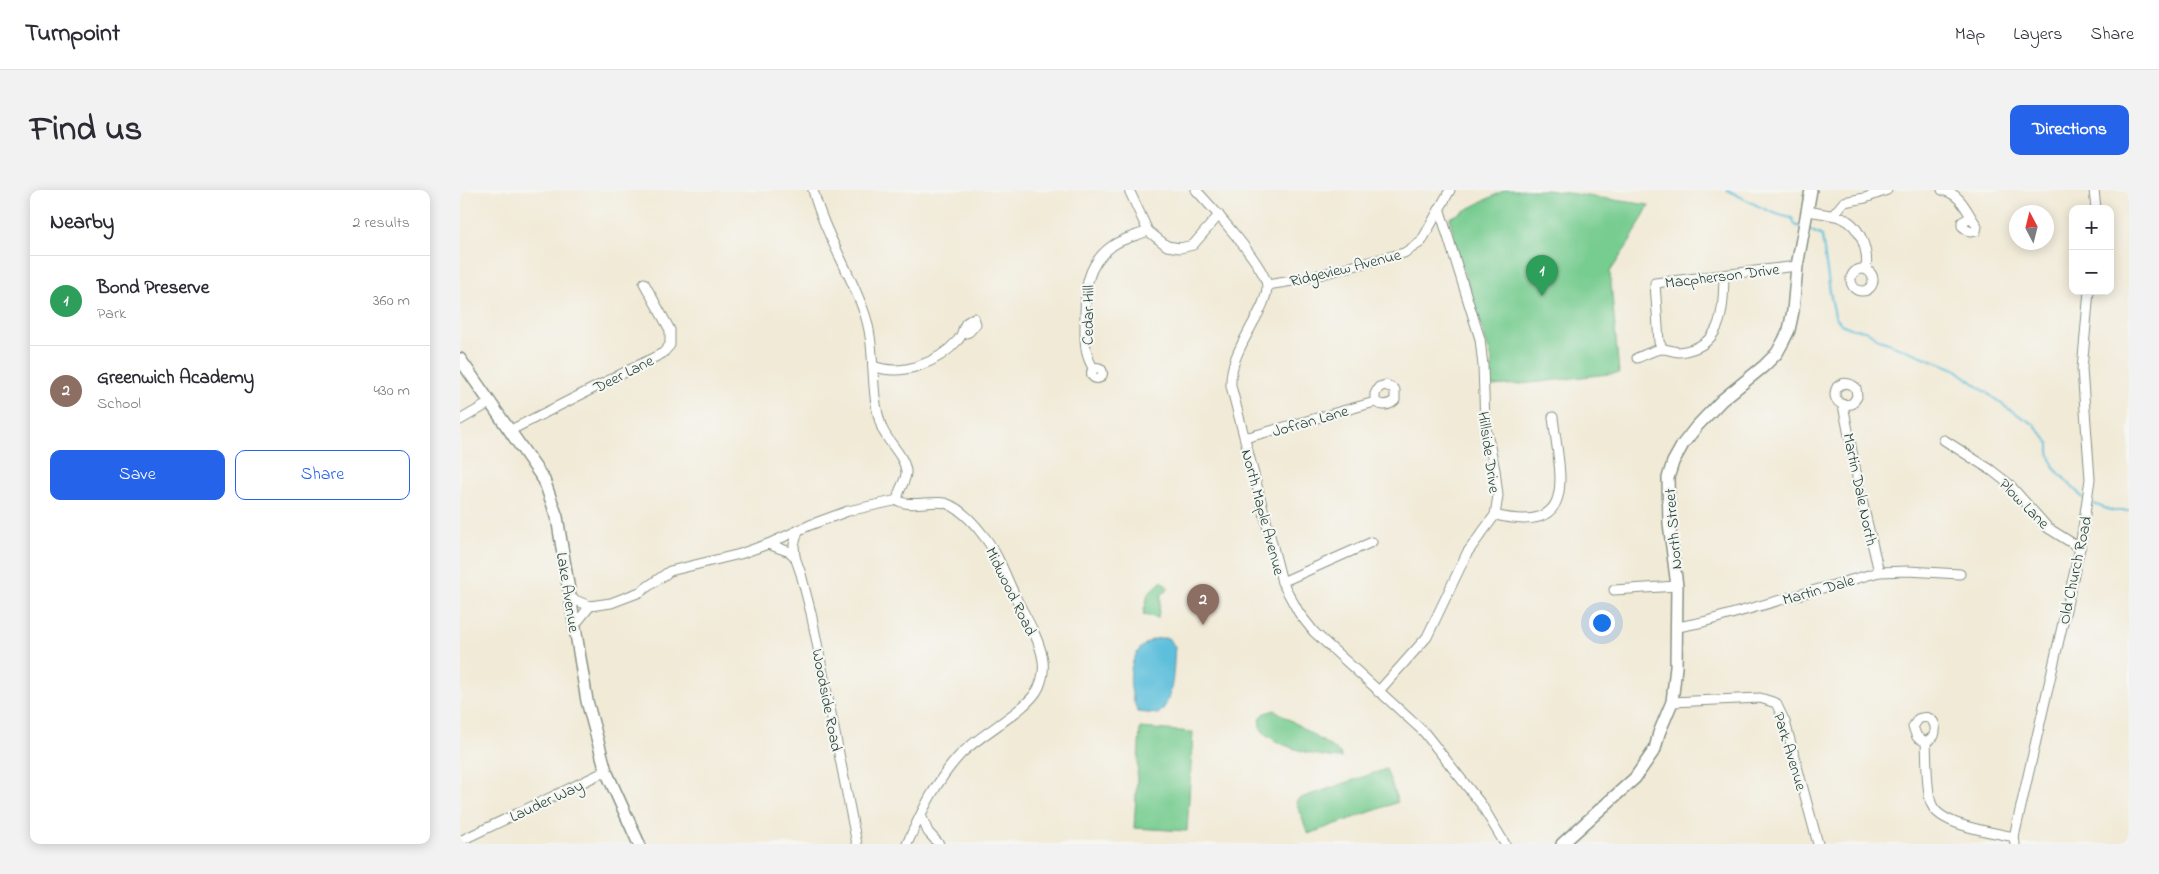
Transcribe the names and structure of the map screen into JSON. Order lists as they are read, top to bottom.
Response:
{
  "streets": {
    "main road": ["North Street", "Lake Avenue"],
    "street": [
      "Ridgeview Avenue",
      "Macpherson Drive",
      "Cedar Hill",
      "Deer Lane",
      "Jofran Lane",
      "Hillside Drive",
      "Martin Dale North",
      "Plow Lane",
      "North Maple Avenue",
      "Old Church Road",
      "Martin Dale",
      "Midwood Road",
      "Woodside Road",
      "Park Avenue",
      "Lauder Way"
    ]
  },
  "crossings": [
    ["Ridgeview Avenue", "Hillside Drive"],
    ["Ridgeview Avenue", "North Maple Avenue"],
    ["Macpherson Drive", "North Street"],
    ["Deer Lane", "Lake Avenue"],
    ["Jofran Lane", "North Maple Avenue"],
    ["Hillside Drive", "North Maple Avenue"],
    ["Martin Dale North", "Martin Dale"],
    ["Plow Lane", "Old Church Road"],
    ["North Street", "Martin Dale"],
    ["North Street", "Park Avenue"],
    ["Midwood Road", "Woodside Road"],
    ["Lake Avenue", "Lauder Way"]
  ],
  "north": "top",
  "page": {
    "header": "Turnpoint",
    "nav": ["Map", "Layers", "Share"],
    "title": "Find us",
    "buttons": [
      "Directions",
      ["Save", "Share"]
    ],
    "heading": ["Nearby", "2 results"],
    "map_buttons": ["+", "−"],
    "list": [
      {
        "mark": "1",
        "name": "Bond Preserve",
        "note": "Park",
        "value": "360 m"
      },
      {
        "mark": "2",
        "name": "Greenwich Academy",
        "note": "School",
        "value": "430 m"
      }
    ],
    "pins": ["1", "2"]
  }
}
